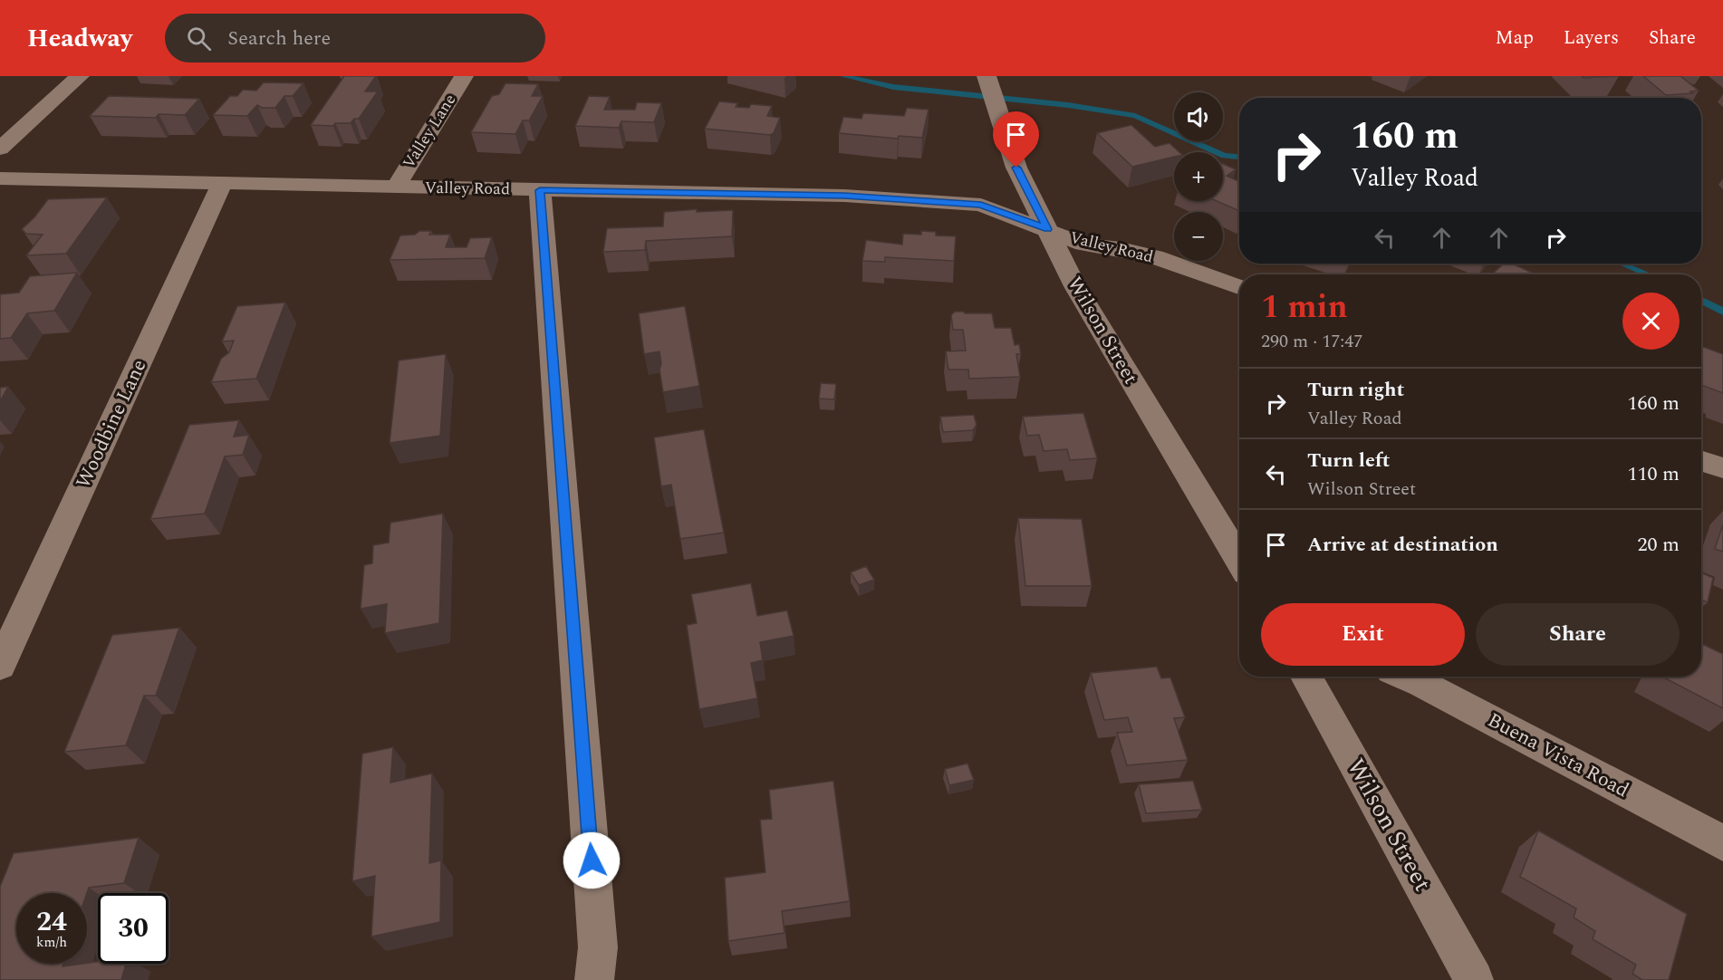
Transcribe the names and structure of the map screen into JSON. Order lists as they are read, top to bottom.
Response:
{
  "streets": {
    "street": [
      "Valley Lane",
      "Valley Road",
      "Wilson Street",
      "Woodbine Lane",
      "Buena Vista Road"
    ]
  },
  "crossings": [
    ["Valley Lane", "Valley Road"],
    ["Valley Road", "Wilson Street"],
    ["Valley Road", "Woodbine Lane"]
  ],
  "page": {
    "header": "Headway",
    "search": "Search here",
    "nav": ["Map", "Layers", "Share"],
    "map_buttons": ["+", "−"],
    "turn": ["160 m", "Valley Road"],
    "heading": ["1 min", "290 m · 17:47"],
    "list": [
      {
        "name": "Turn right",
        "note": "Valley Road",
        "value": "160 m"
      },
      {
        "name": "Turn left",
        "note": "Wilson Street",
        "value": "110 m"
      },
      {
        "name": "Arrive at destination",
        "value": "20 m"
      }
    ],
    "buttons": ["Exit", "Share"],
    "speed": "24 km/h",
    "limit": "30"
  }
}
